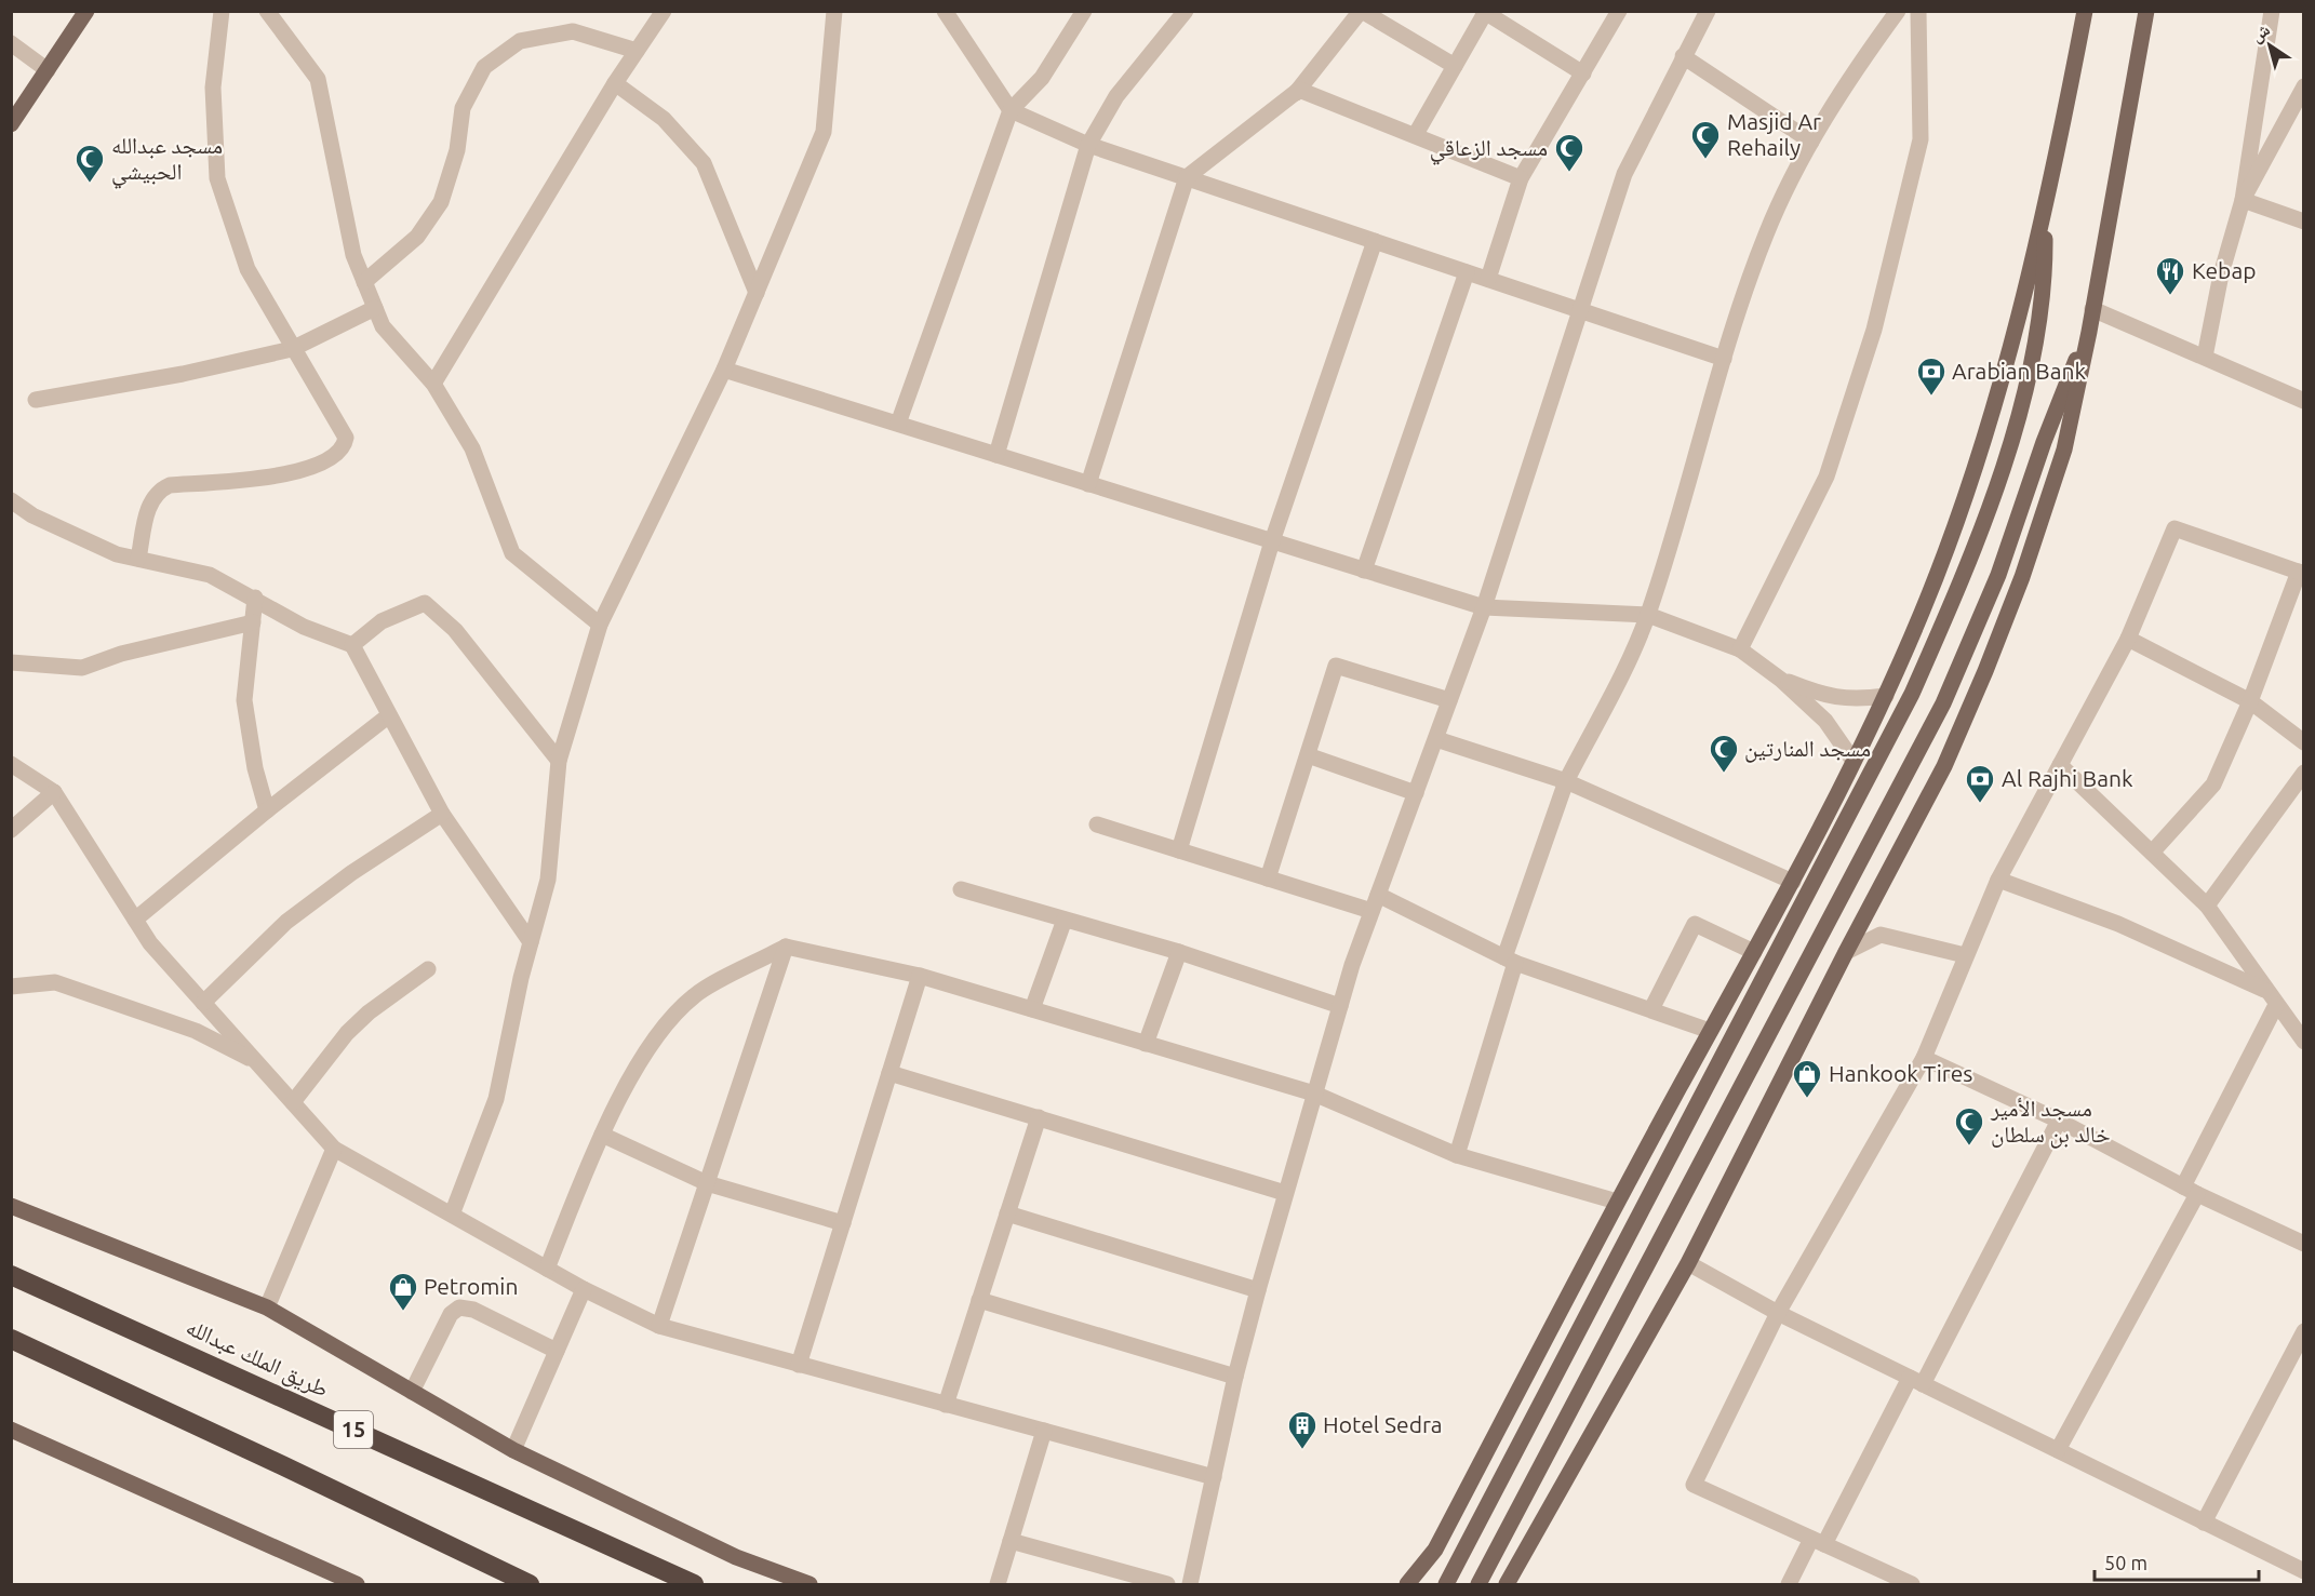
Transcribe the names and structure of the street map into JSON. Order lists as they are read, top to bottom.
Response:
{
  "streets": {
    "highway": ["طريق الملك عبدالله", "15"]
  },
  "places": {
    "mosque": [
      "Masjid Ar Rehaily",
      "مسجد الزعاقي",
      "مسجد عبدالله الحبيشي",
      "مسجد المنارتين",
      "مسجد الأمير خالد بن سلطان"
    ],
    "restaurant": ["Kebap"],
    "bank": ["Arabian Bank", "Al Rajhi Bank"],
    "shop": ["Hankook Tires", "Petromin"],
    "building": ["Hotel Sedra"]
  },
  "scale_bar": "50 m",
  "north": "top left"
}
